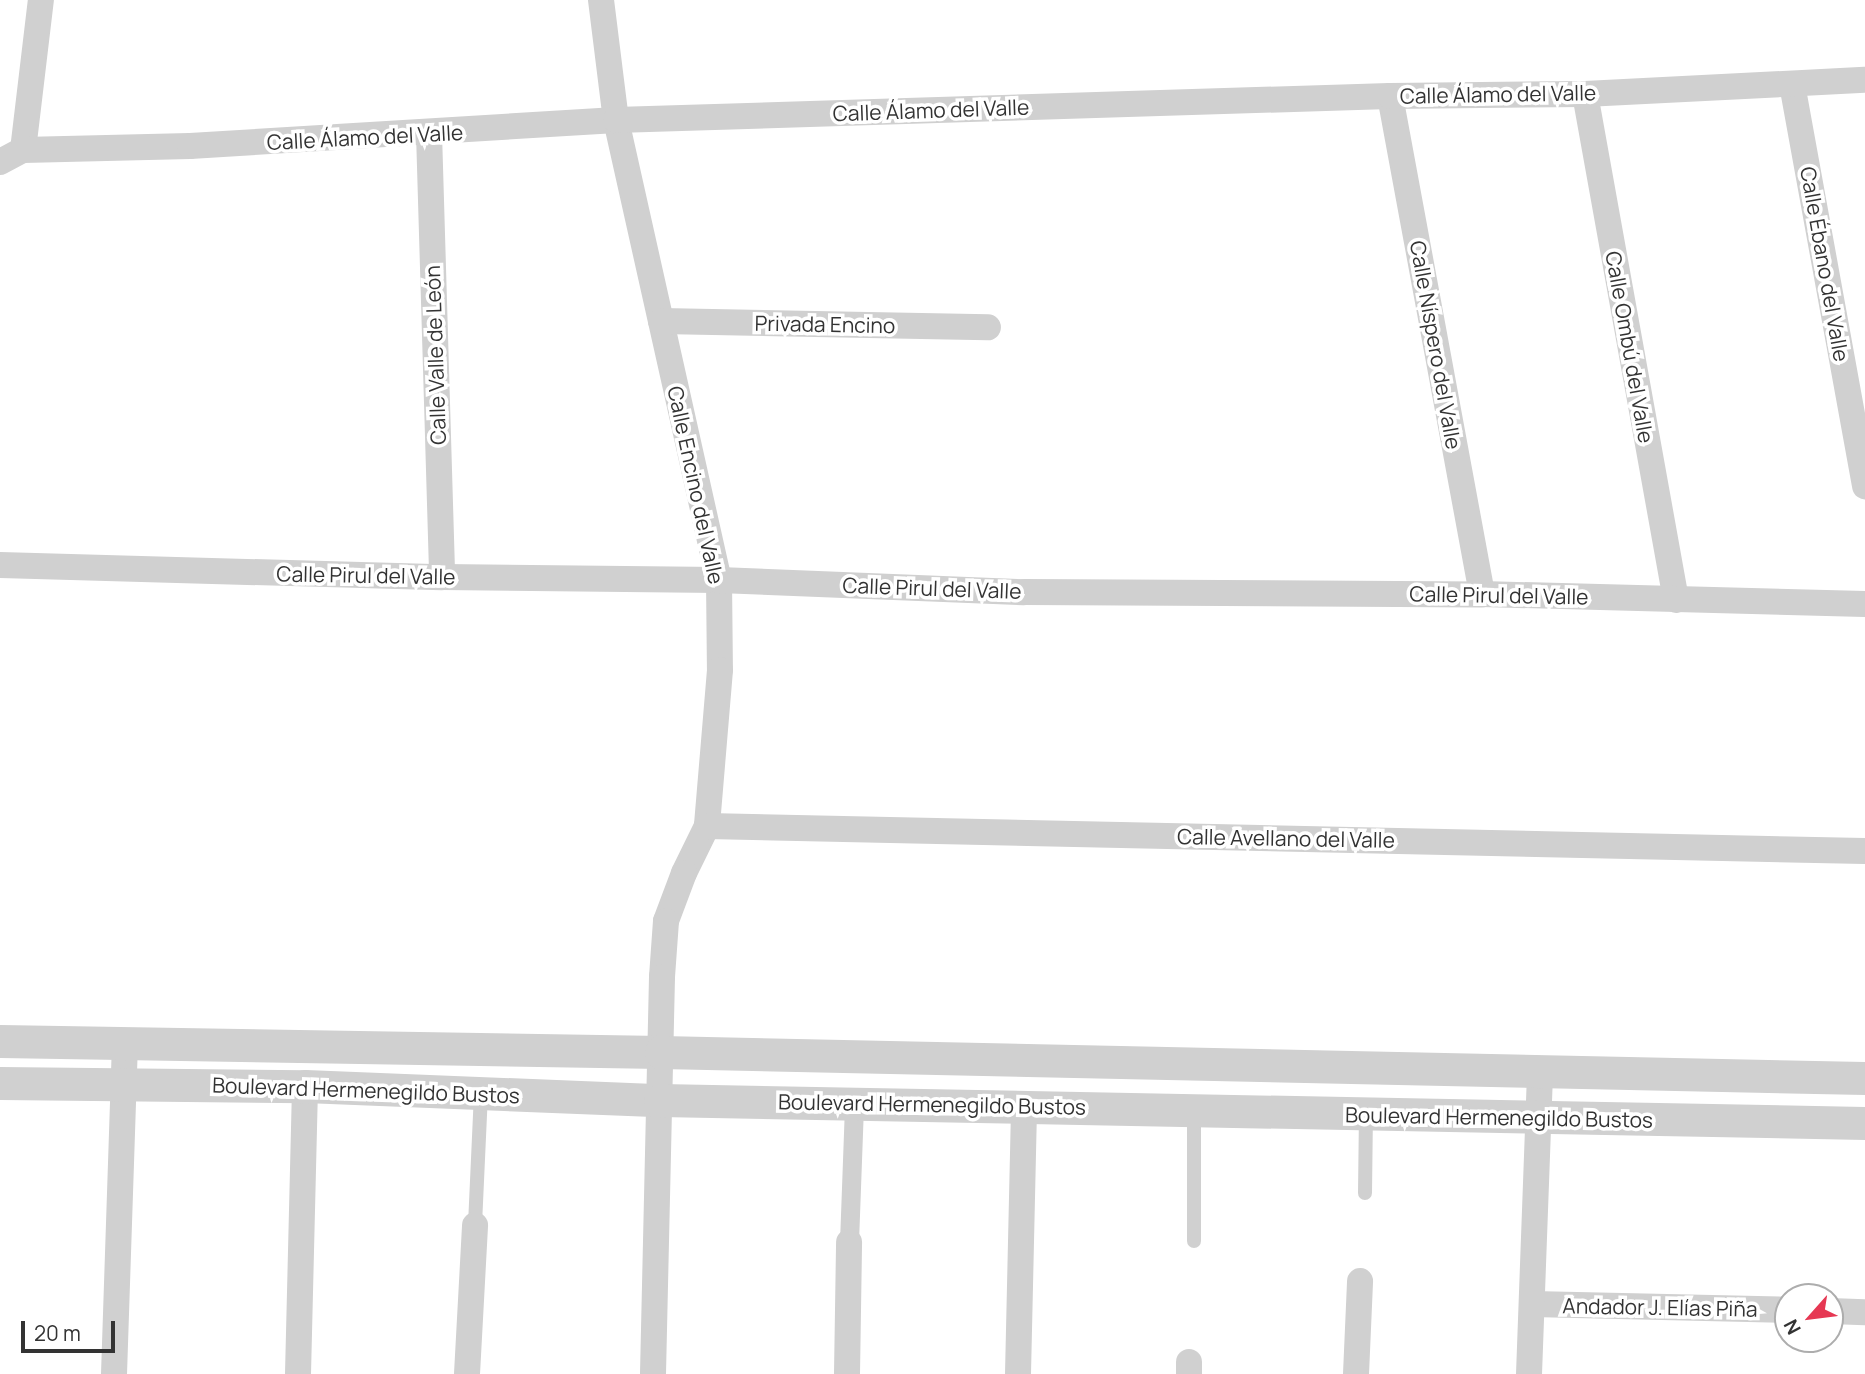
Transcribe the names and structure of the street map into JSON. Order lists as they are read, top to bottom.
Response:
{
  "streets": {
    "street": [
      "Calle Álamo del Valle",
      "Calle Ébano del Valle",
      "Privada Encino",
      "Calle Níspero del Valle",
      "Calle Ombú del Valle",
      "Calle Valle de León",
      "Calle Encino del Valle",
      "Calle Pirul del Valle",
      "Calle Avellano del Valle",
      "Boulevard Hermenegildo Bustos",
      "Andador J. Elías Piña"
    ]
  },
  "crossings": [
    ["Calle Álamo del Valle", "Calle Ébano del Valle"],
    ["Calle Álamo del Valle", "Calle Níspero del Valle"],
    ["Calle Álamo del Valle", "Calle Ombú del Valle"],
    ["Calle Álamo del Valle", "Calle Valle de León"],
    ["Calle Álamo del Valle", "Calle Encino del Valle"],
    ["Privada Encino", "Calle Encino del Valle"],
    ["Calle Níspero del Valle", "Calle Pirul del Valle"],
    ["Calle Ombú del Valle", "Calle Pirul del Valle"],
    ["Calle Valle de León", "Calle Pirul del Valle"],
    ["Calle Encino del Valle", "Calle Pirul del Valle"],
    ["Calle Encino del Valle", "Calle Avellano del Valle"],
    ["Calle Encino del Valle", "Boulevard Hermenegildo Bustos"]
  ],
  "scale_bar": "20 m",
  "north": "bottom left"
}
